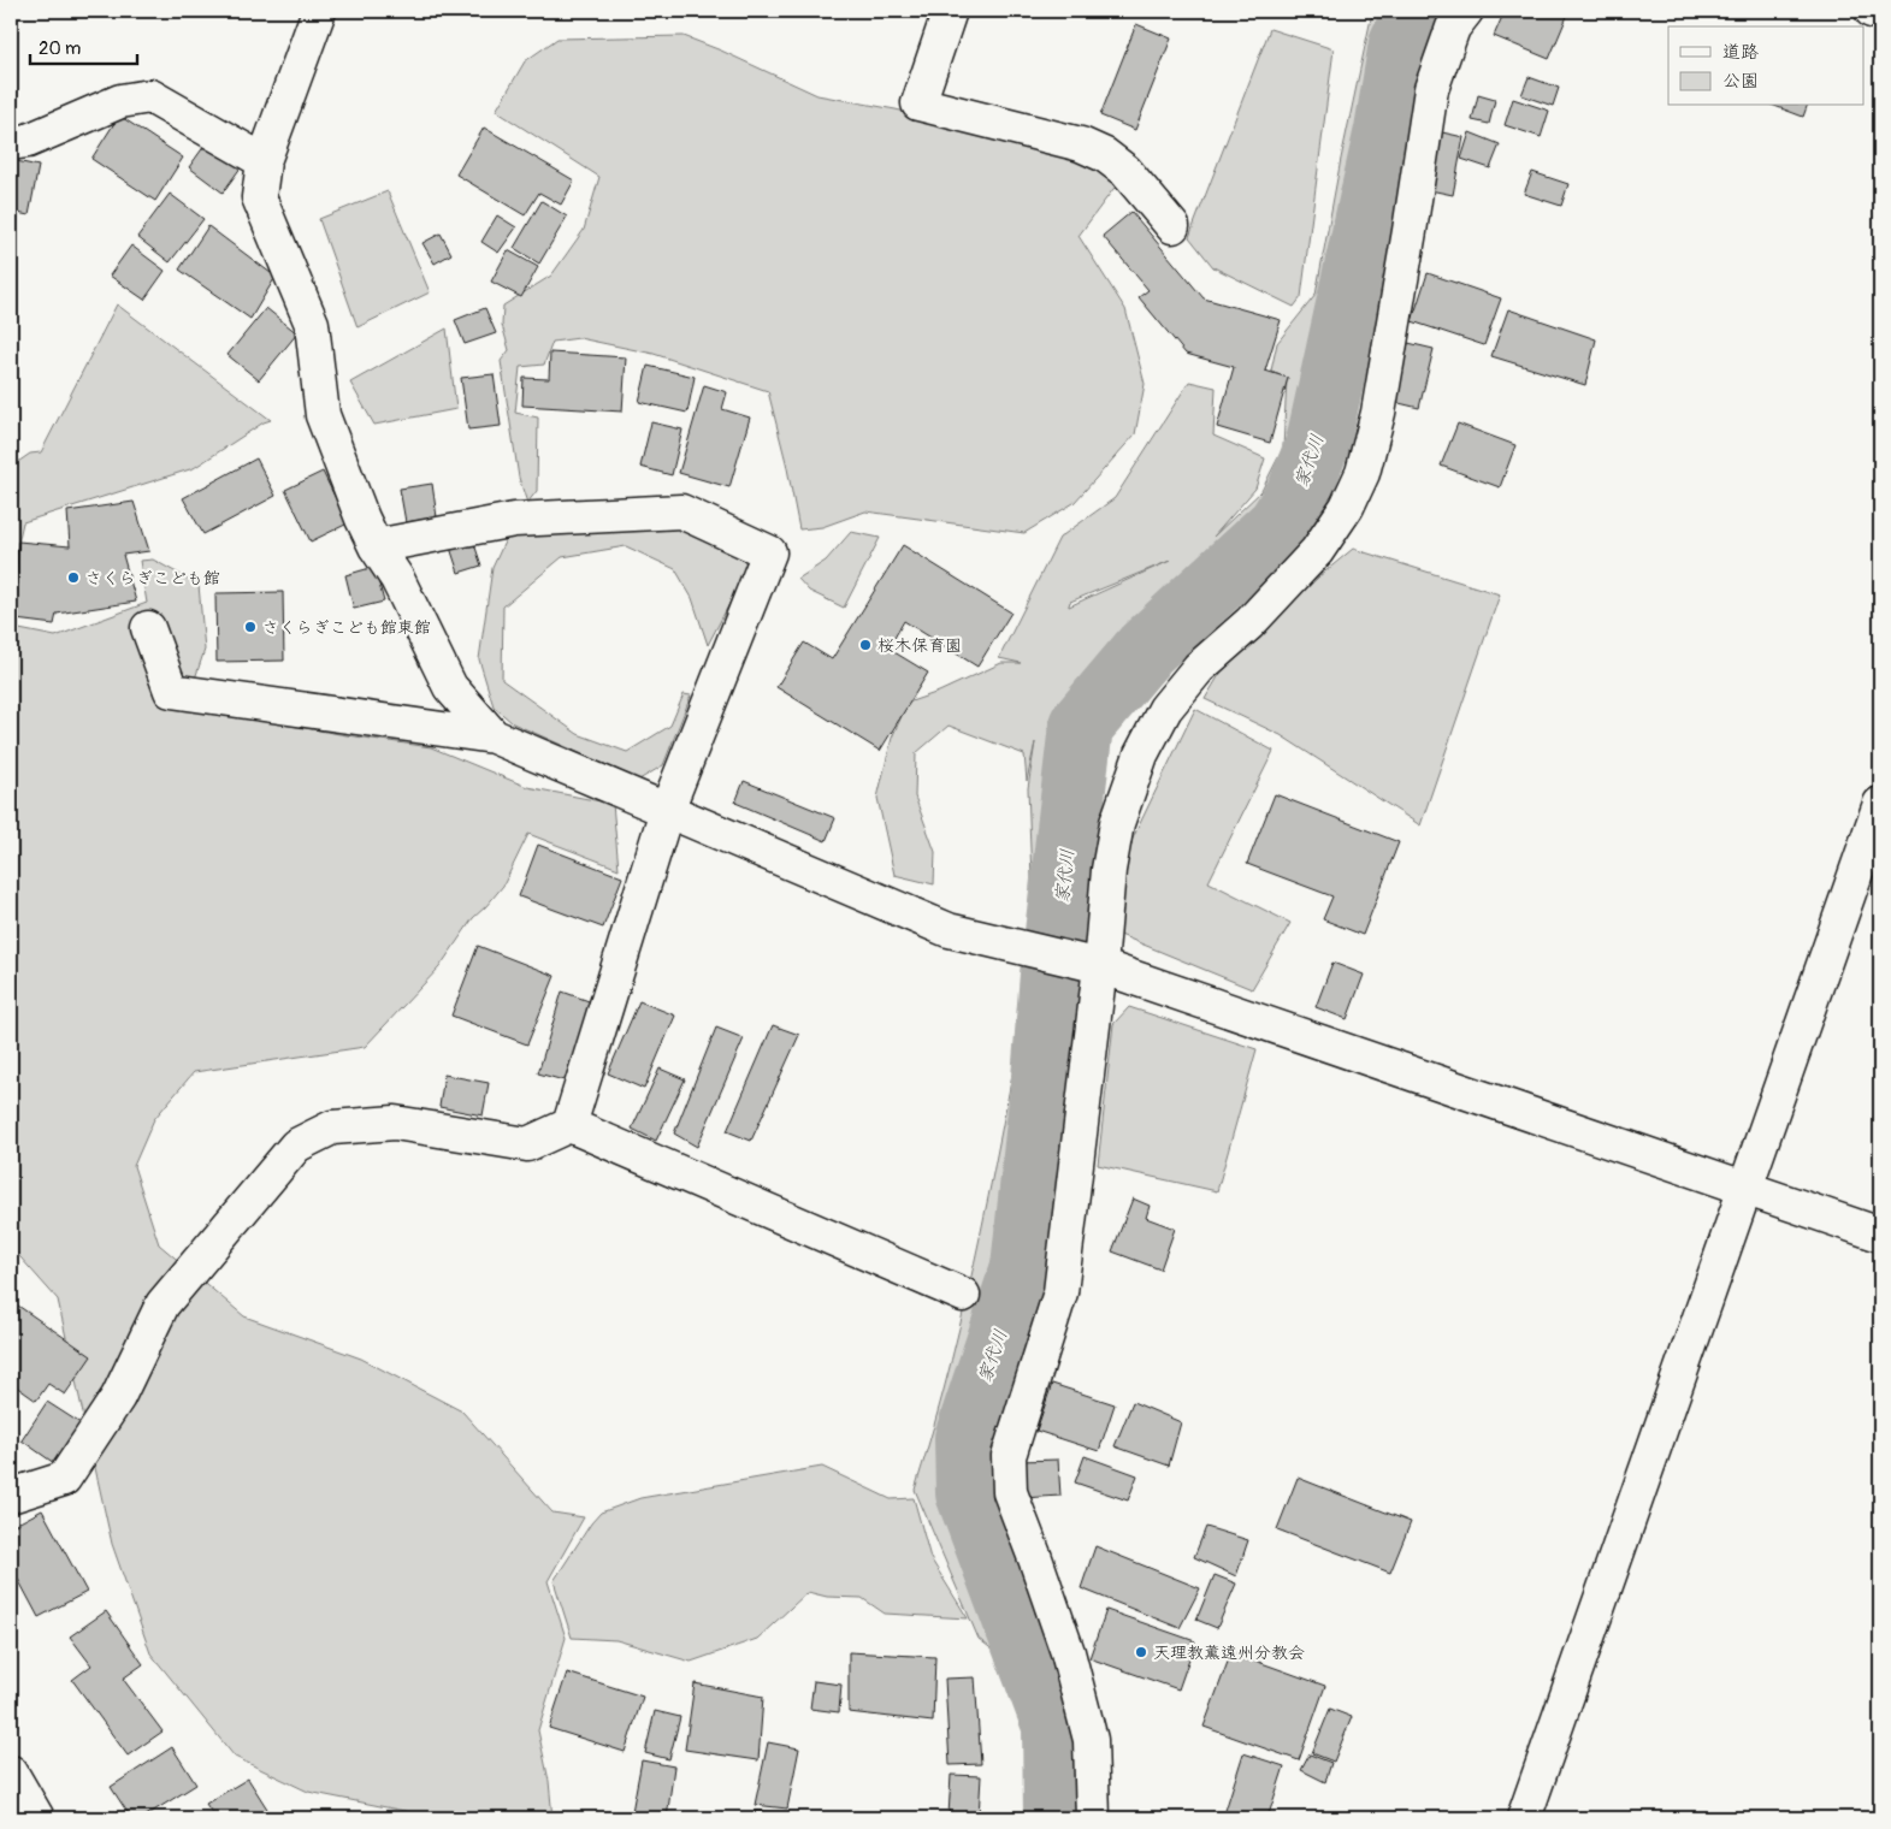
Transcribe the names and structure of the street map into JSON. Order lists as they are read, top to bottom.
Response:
{
  "water": ["家代川"],
  "places": [
    "さくらぎこども館",
    "さくらぎこども館東館",
    "桜木保育園",
    "天理教薫遠州分教会"
  ],
  "legend": ["道路", "公園"],
  "scale_bar": "20 m"
}
